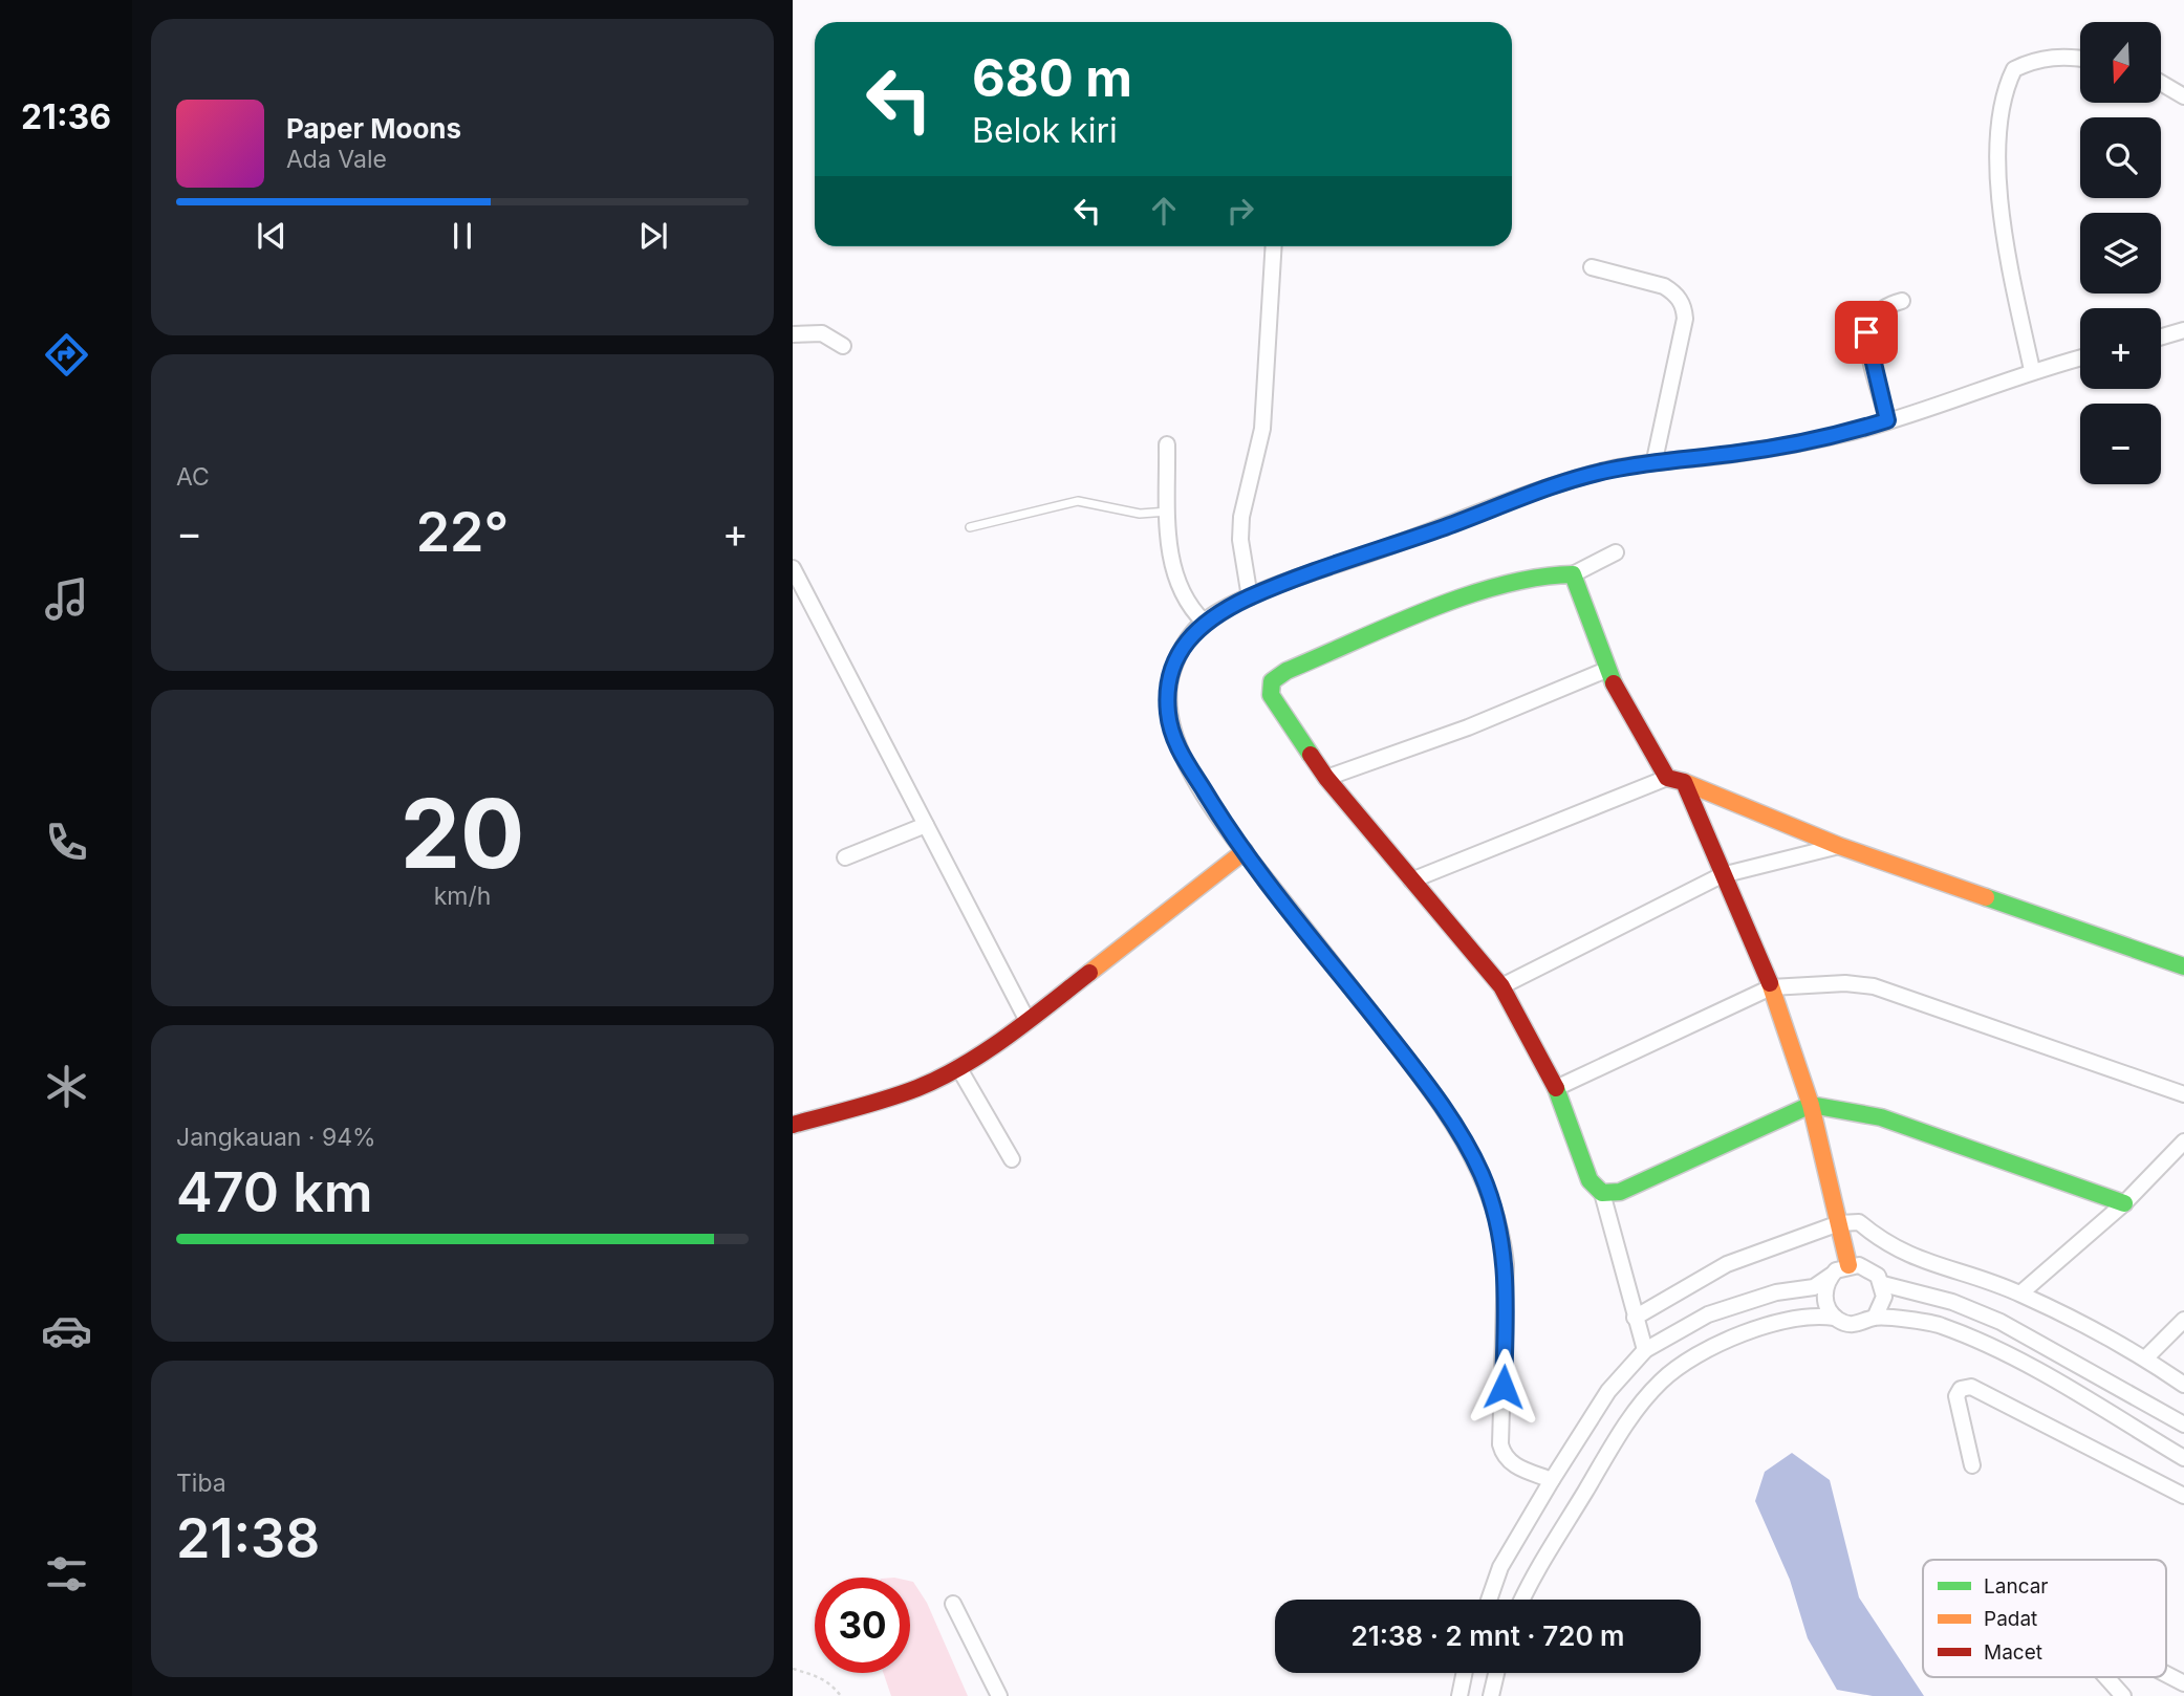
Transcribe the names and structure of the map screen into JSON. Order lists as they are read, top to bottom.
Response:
{
  "legend": ["Lancar", "Padat", "Macet"],
  "north": "bottom",
  "page": {
    "tabs": "21:36",
    "map_buttons": ["+", "−"],
    "turn": ["680 m", "Belok kiri"],
    "song": ["Paper Moons", "Ada Vale"],
    "tile": [
      "AC",
      ["20", "km/h"],
      ["Jangkauan · 94%", "470 km"],
      ["Tiba", "21:38"]
    ],
    "heat": ["−", "22°", "+"],
    "limit": "30",
    "trip": "21:38 · 2 mnt · 720 m"
  }
}
